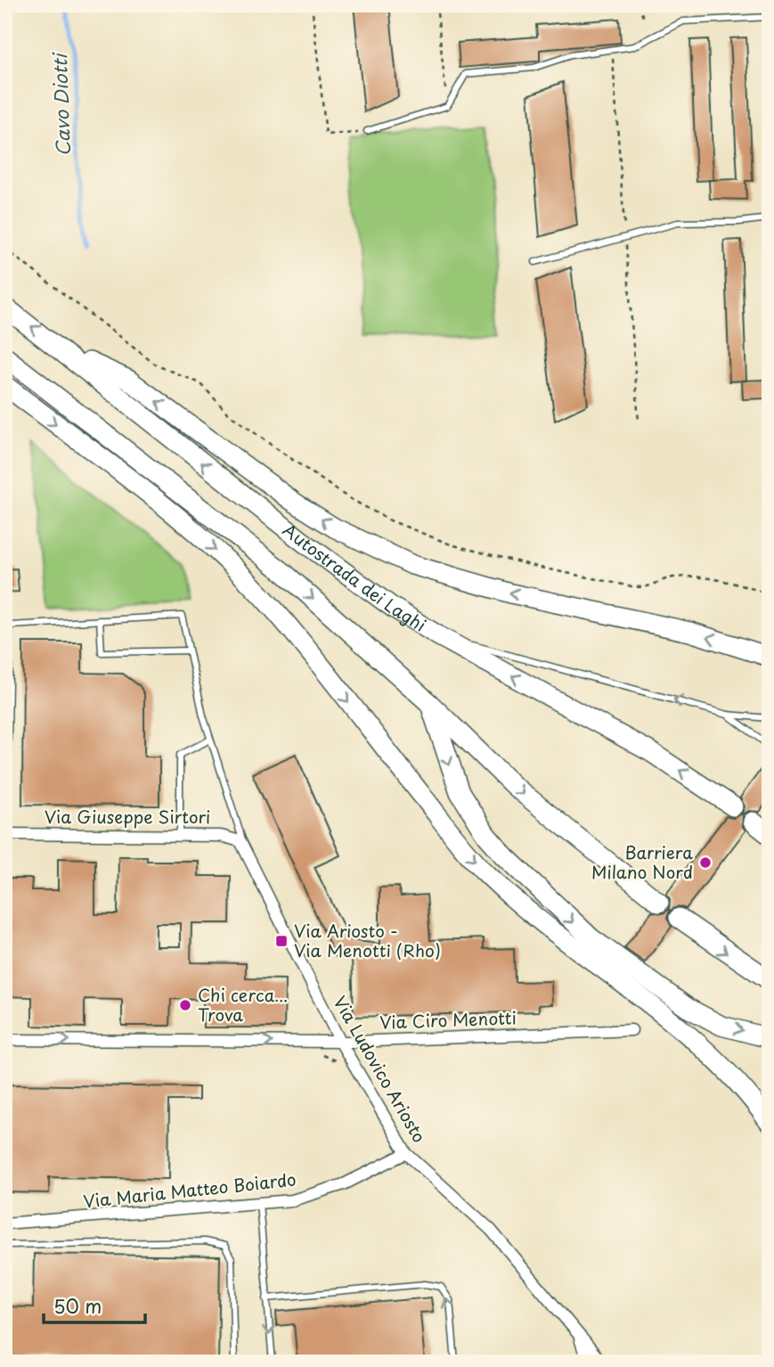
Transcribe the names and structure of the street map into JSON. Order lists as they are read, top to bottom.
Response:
{
  "streets": {
    "highway": ["Autostrada dei Laghi"],
    "street": [
      "Via Giuseppe Sirtori",
      "Via Ciro Menotti",
      "Via Ludovico Ariosto",
      "Via Maria Matteo Boiardo"
    ]
  },
  "crossings": [
    ["Via Giuseppe Sirtori", "Via Ludovico Ariosto"],
    ["Via Ciro Menotti", "Via Ludovico Ariosto"],
    ["Via Ludovico Ariosto", "Via Maria Matteo Boiardo"]
  ],
  "one_way": ["Via Ciro Menotti"],
  "water": ["Cavo Diotti"],
  "places": {
    "other": ["Barriera Milano Nord", "Chi cerca... Trova"],
    "transit": ["Via Ariosto - Via Menotti (Rho)"]
  },
  "scale_bar": "50 m"
}
